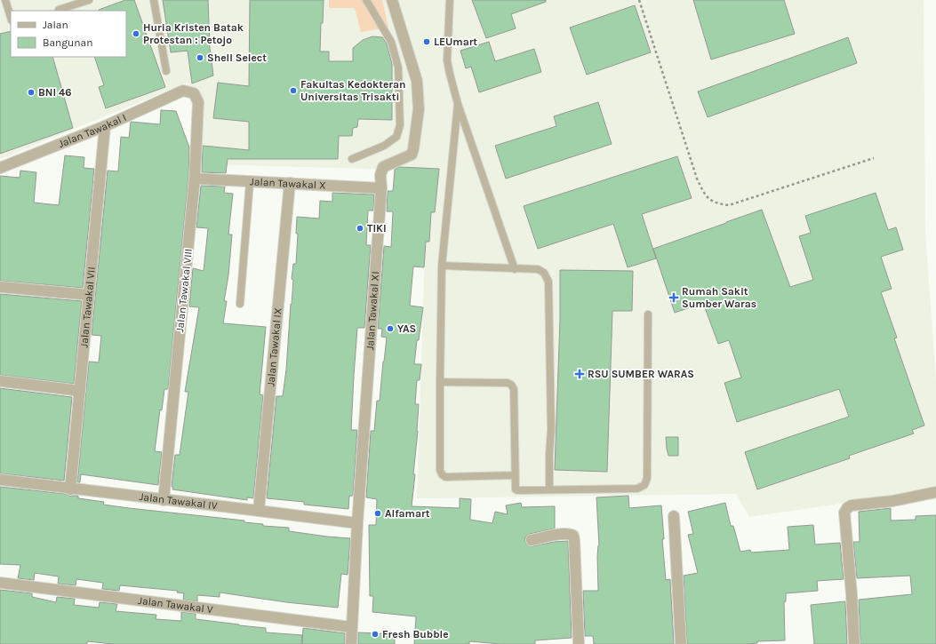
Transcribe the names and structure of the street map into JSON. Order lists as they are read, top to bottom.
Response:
{
  "streets": {
    "street": [
      "Jalan Tawakal I",
      "Jalan Tawakal X",
      "Jalan Tawakal VIII",
      "Jalan Tawakal VII",
      "Jalan Tawakal XI",
      "Jalan Tawakal IX",
      "Jalan Tawakal IV",
      "Jalan Tawakal V"
    ]
  },
  "crossings": [
    ["Jalan Tawakal I", "Jalan Tawakal VIII"],
    ["Jalan Tawakal I", "Jalan Tawakal VII"],
    ["Jalan Tawakal X", "Jalan Tawakal VIII"],
    ["Jalan Tawakal X", "Jalan Tawakal XI"],
    ["Jalan Tawakal X", "Jalan Tawakal IX"],
    ["Jalan Tawakal VIII", "Jalan Tawakal IV"],
    ["Jalan Tawakal VII", "Jalan Tawakal IV"],
    ["Jalan Tawakal XI", "Jalan Tawakal IV"],
    ["Jalan Tawakal XI", "Jalan Tawakal V"],
    ["Jalan Tawakal IX", "Jalan Tawakal IV"]
  ],
  "places": {
    "other": [
      "Huria Kristen Batak Protestan : Petojo",
      "LEUmart",
      "Shell Select",
      "Fakultas Kedokteran Universitas Trisakti",
      "BNI 46",
      "TIKI",
      "YAS",
      "Alfamart",
      "Fresh Bubble"
    ],
    "health": ["Rumah Sakit Sumber Waras", "RSU SUMBER WARAS"]
  },
  "legend": ["Jalan", "Bangunan"]
}
